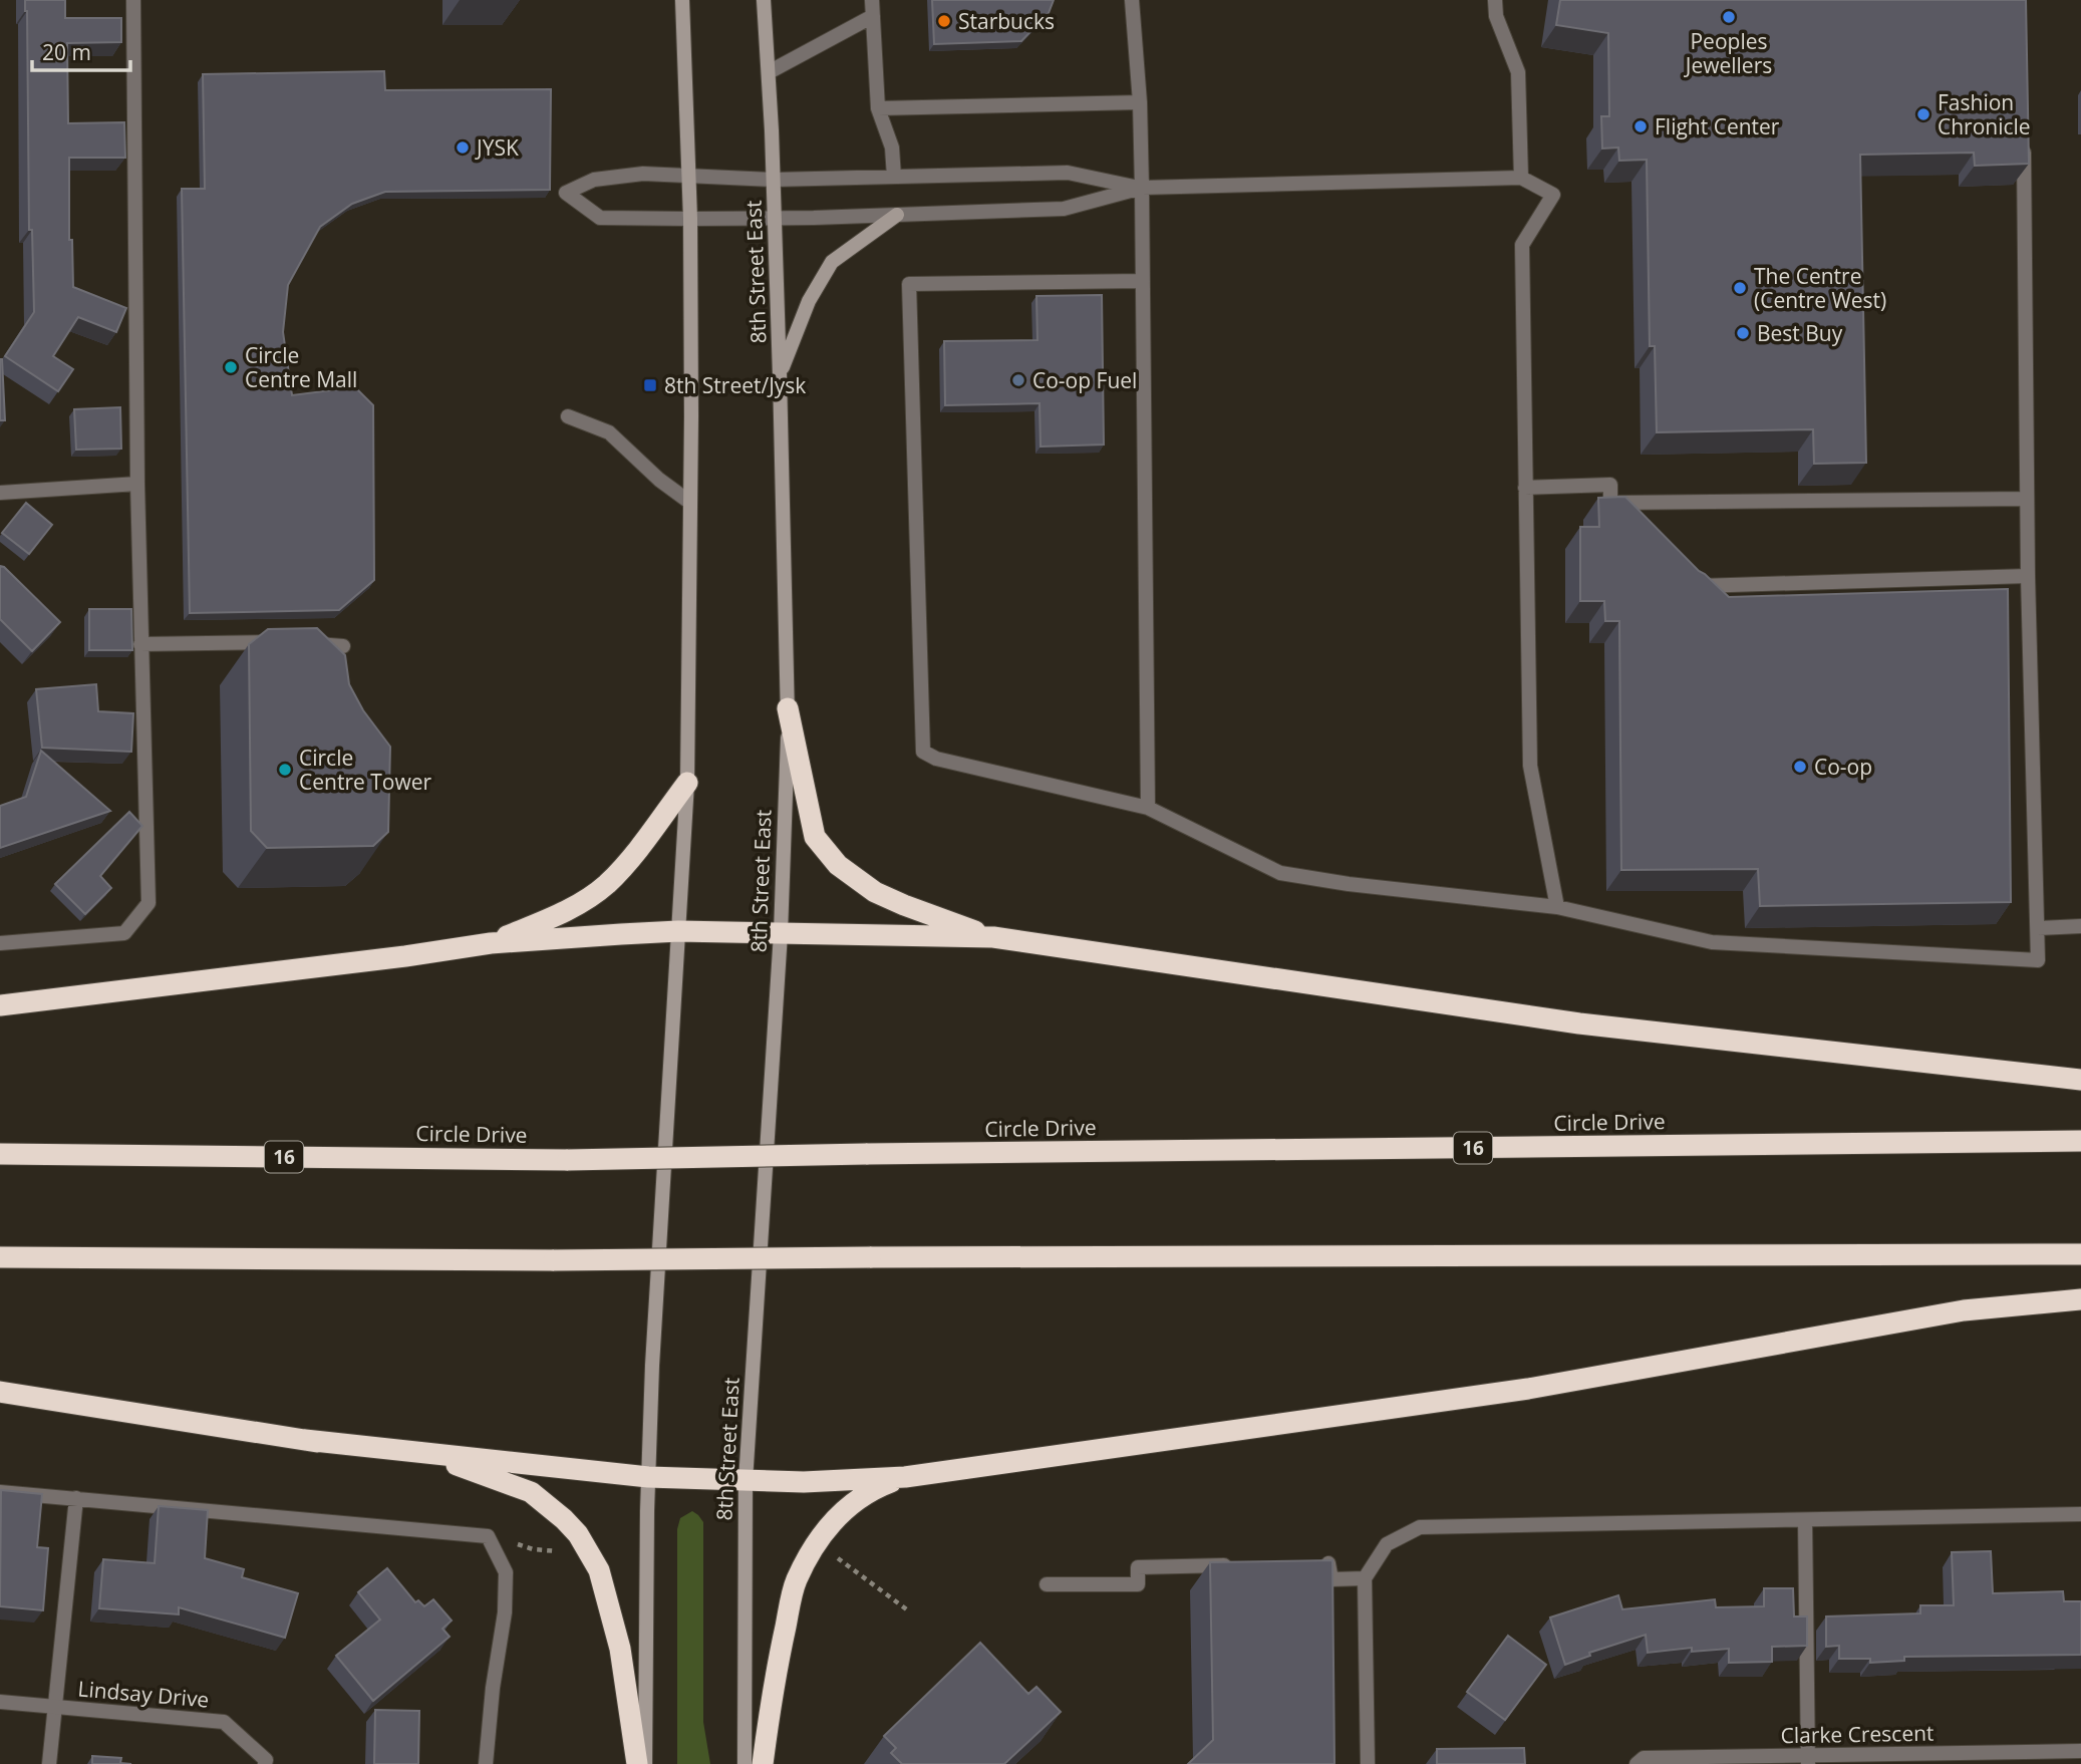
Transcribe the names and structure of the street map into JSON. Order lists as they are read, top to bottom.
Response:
{
  "streets": {
    "highway": ["Circle Drive", "16"],
    "main road": ["8th Street East"],
    "street": ["Lindsay Drive", "Clarke Crescent"]
  },
  "places": {
    "other": [
      "Peoples Jewellers",
      "Starbucks",
      "Fashion Chronicle",
      "Flight Center",
      "JYSK",
      "The Centre (Centre West)",
      "Best Buy",
      "Circle Centre Mall",
      "Co-op Fuel",
      "Co-op",
      "Circle Centre Tower"
    ],
    "transit": ["8th Street/Jysk"]
  },
  "scale_bar": "20 m"
}
